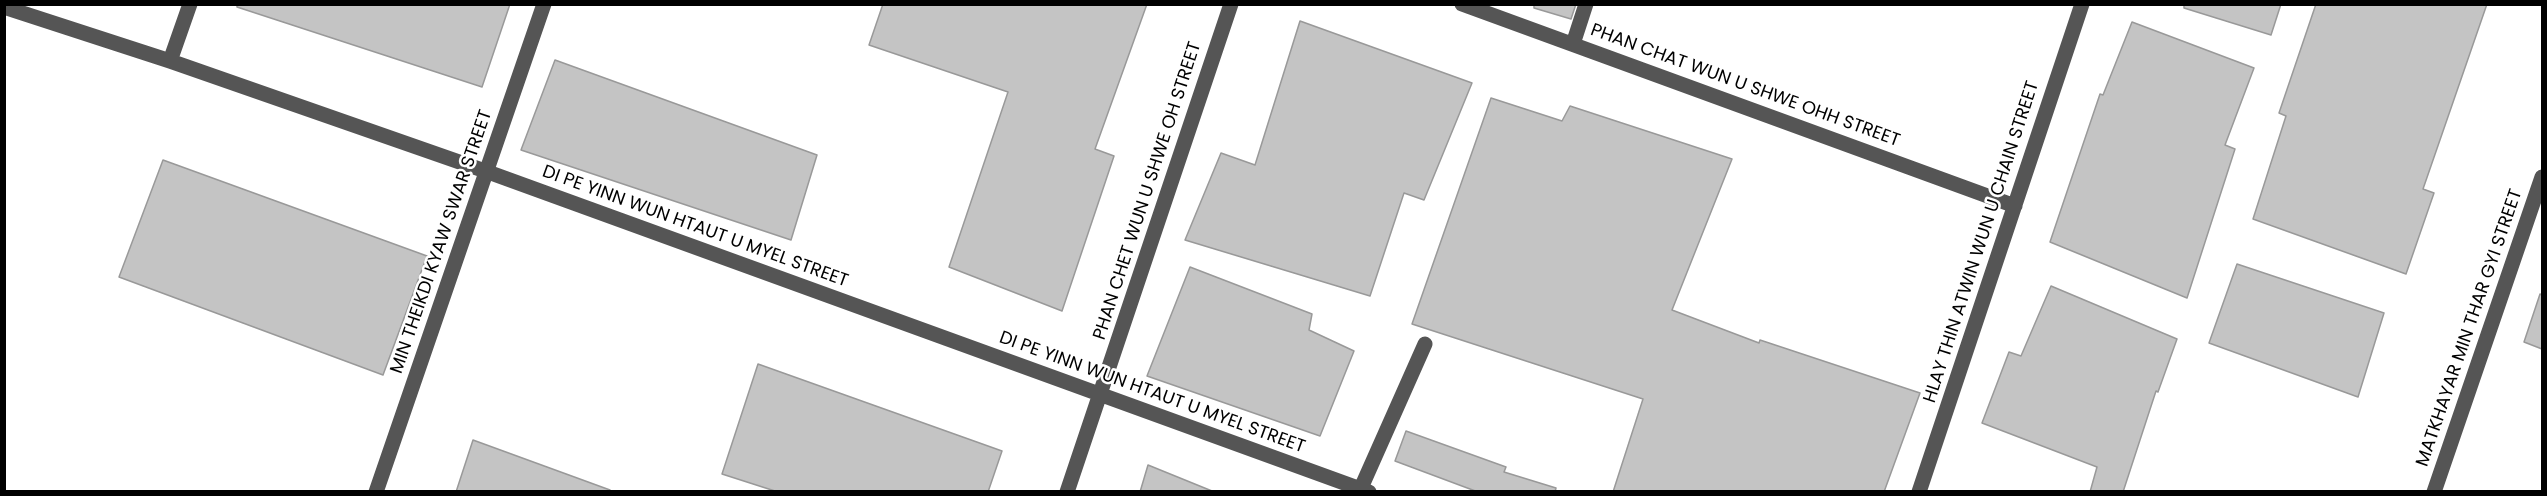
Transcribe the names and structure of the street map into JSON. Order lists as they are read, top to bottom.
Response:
{
  "streets": {
    "street": [
      "PHAN CHAT WUN U SHWE OHH STREET",
      "PHAN CHET WUN U SHWE OH STREET",
      "DI PE YINN WUN HTAUT U MYEL STREET",
      "MIN THEIKDI KYAW SWAR STREET",
      "HLAY THIN ATWIN WUN U CHAIN STREET",
      "MATKHAYAR MIN THAR GYI STREET"
    ]
  },
  "crossings": [
    ["PHAN CHAT WUN U SHWE OHH STREET", "HLAY THIN ATWIN WUN U CHAIN STREET"],
    ["PHAN CHET WUN U SHWE OH STREET", "DI PE YINN WUN HTAUT U MYEL STREET"],
    ["DI PE YINN WUN HTAUT U MYEL STREET", "MIN THEIKDI KYAW SWAR STREET"]
  ]
}
